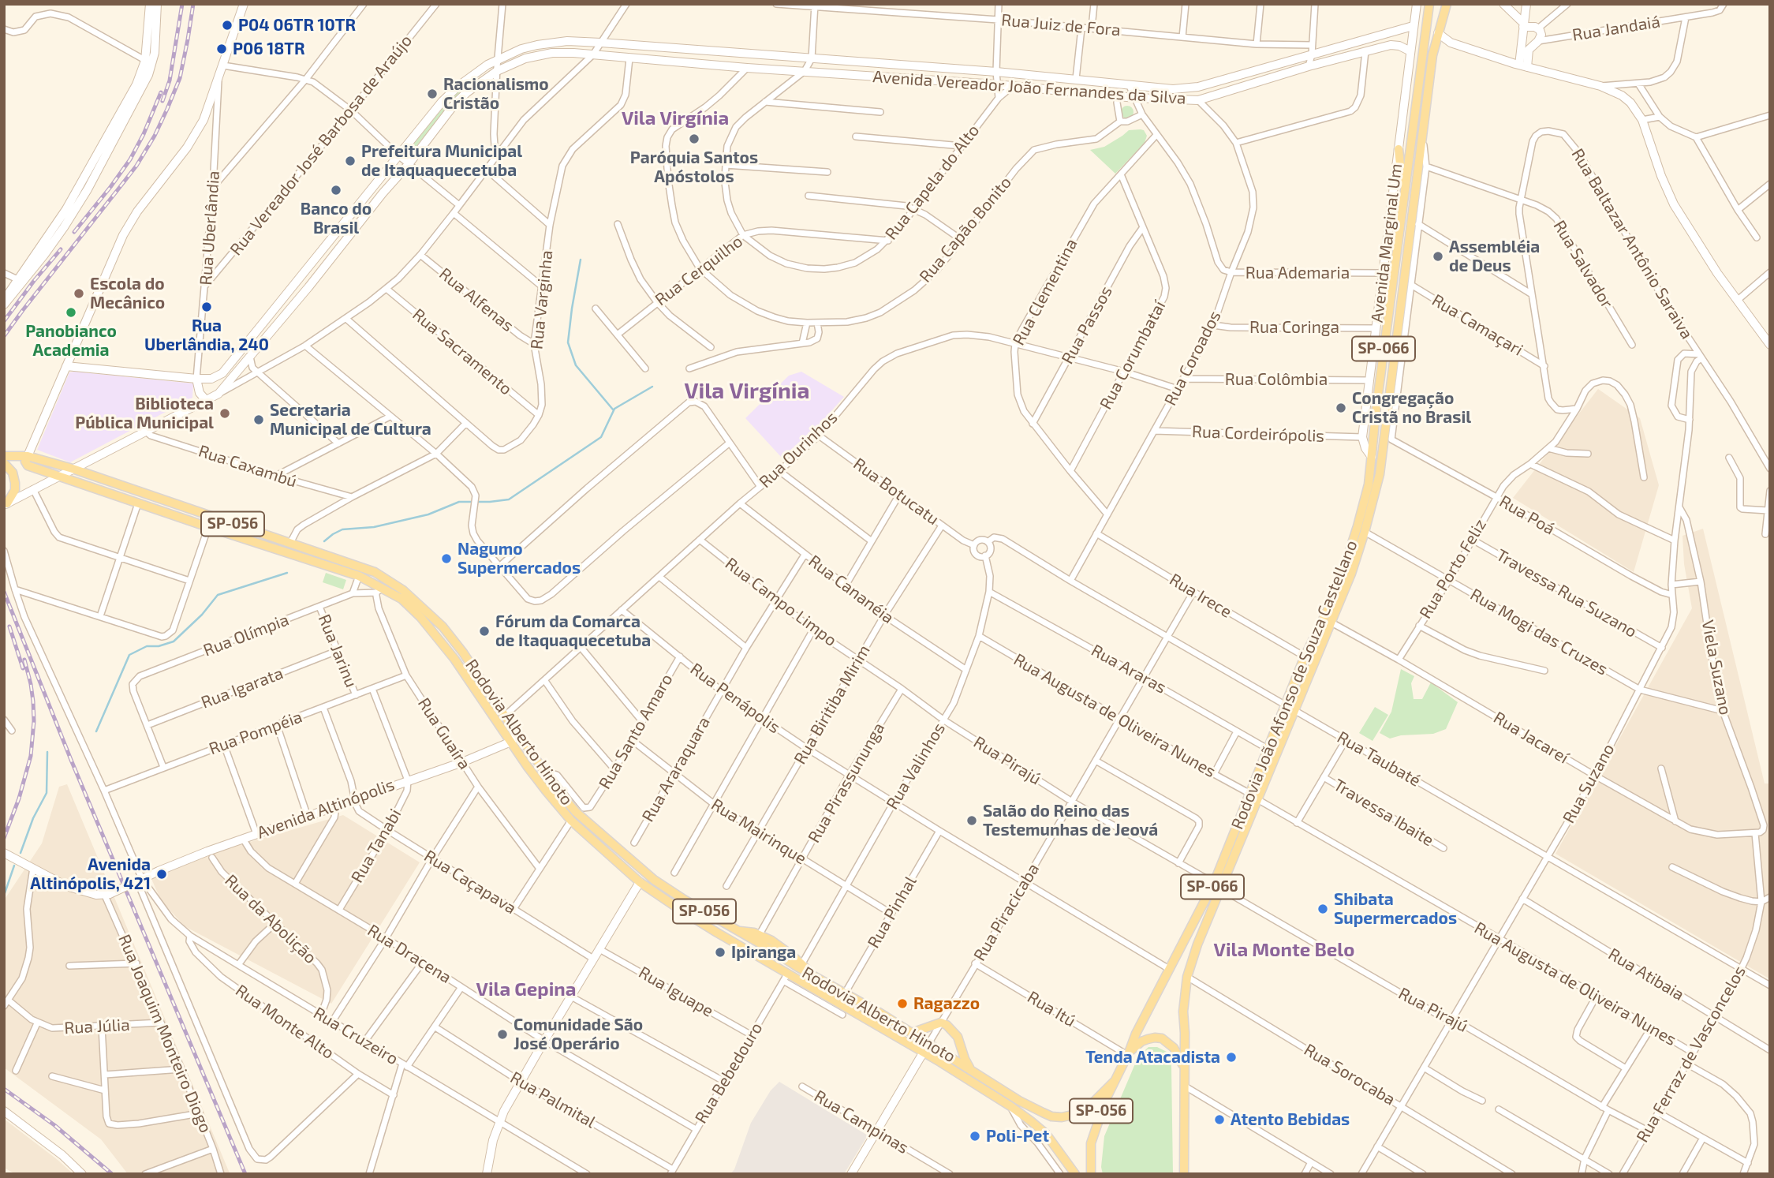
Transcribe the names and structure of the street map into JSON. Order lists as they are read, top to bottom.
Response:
{
  "streets": {
    "main road": [
      "Avenida Vereador João Fernandes da Silva",
      "Avenida Marginal Um",
      "SP-066",
      "SP-056",
      "Rodovia João Afonso de Souza Castellano",
      "Rodovia Alberto Hinoto",
      "Avenida Altinópolis",
      "Rua Piracicaba"
    ],
    "street": [
      "Rua Juiz de Fora",
      "Rua Jandaiá",
      "Rua Vereador José Barbosa de Araújo",
      "Rua Capela do Alto",
      "Rua Uberlândia",
      "Rua Capão Bonito",
      "Rua Baltazar Antônio Saraiva",
      "Rua Salvador",
      "Rua Cerquilho",
      "Rua Ademaria",
      "Rua Clementina",
      "Rua Alfenas",
      "Rua Varginha",
      "Rua Passos",
      "Rua Camaçari",
      "Rua Coringa",
      "Rua Sacramento",
      "Rua Corumbataí",
      "Rua Coroados",
      "Rua Colômbia",
      "Rua Cordeirópolis",
      "Rua Ourinhos",
      "Rua Caxambú",
      "Rua Botucatu",
      "Rua Poá",
      "Rua Porto Feliz",
      "Rua Cananéia",
      "Travessa Rua Suzano",
      "Rua Irece",
      "Rua Campo Limpo",
      "Rua Mogi das Cruzes",
      "Rua Olímpia",
      "Rua Jarinu",
      "Viela Suzano",
      "Rua Araras",
      "Rua Igarata",
      "Rua Penápolis",
      "Rua Biritiba Mirim",
      "Rua Augusta de Oliveira Nunes",
      "Rua Santo Amaro",
      "Rua Pompéia",
      "Rua Guaíra",
      "Rua Jacareí",
      "Rua Taubaté",
      "Rua Pirajú",
      "Rua Valinhos",
      "Rua Araraquara",
      "Rua Pirassununga",
      "Rua Suzano",
      "Travessa Ibaite",
      "Rua Mairinque",
      "Rua Tanabi",
      "Rua Caçapava",
      "Rua Pinhal",
      "Rua da Abolição",
      "Rua Dracena",
      "Rua Atibaia",
      "Rua Iguape",
      "Rua Itú",
      "Rua Monte Alto",
      "Rua Júlia",
      "Rua Joaquim Monteiro Diogo",
      "Rua Cruzeiro",
      "Rua Ferraz de Vasconcelos",
      "Rua Bebedouro",
      "Rua Sorocaba",
      "Rua Palmital",
      "Rua Campinas"
    ]
  },
  "crossings": [
    ["Avenida Vereador João Fernandes da Silva", "Rua Capela do Alto"],
    ["Avenida Vereador João Fernandes da Silva", "Rua Capão Bonito"],
    ["Avenida Vereador João Fernandes da Silva", "Avenida Marginal Um"],
    ["Avenida Vereador João Fernandes da Silva", "Rua Ademaria"],
    ["Avenida Vereador João Fernandes da Silva", "Rua Varginha"],
    ["Avenida Vereador João Fernandes da Silva", "Rua Coroados"],
    ["Rua Vereador José Barbosa de Araújo", "Rua Uberlândia"],
    ["Rua Capela do Alto", "Rua Cerquilho"],
    ["Rua Capão Bonito", "Rua Cerquilho"],
    ["Rua Capão Bonito", "Rua Ademaria"],
    ["Avenida Marginal Um", "Rua Ademaria"],
    ["Avenida Marginal Um", "Rua Coringa"],
    ["Avenida Marginal Um", "Rua Colômbia"],
    ["Avenida Marginal Um", "Rua Cordeirópolis"],
    ["Rua Baltazar Antônio Saraiva", "Rua Salvador"],
    ["Rua Baltazar Antônio Saraiva", "Rua Camaçari"],
    ["Rua Baltazar Antônio Saraiva", "Rua Porto Feliz"],
    ["Rua Baltazar Antônio Saraiva", "Rua Suzano"],
    ["Rua Ademaria", "Rua Clementina"],
    ["Rua Ademaria", "Rua Coroados"],
    ["Rua Clementina", "Rua Passos"],
    ["Rua Clementina", "Rua Corumbataí"],
    ["Rua Clementina", "Rua Coroados"],
    ["Rua Clementina", "Rua Ourinhos"],
    ["Rua Alfenas", "Rua Varginha"],
    ["Rua Varginha", "Rua Sacramento"],
    ["Rua Passos", "Rua Corumbataí"],
    ["Rua Passos", "Rua Ourinhos"],
    ["Rua Coringa", "Rua Coroados"],
    ["Rua Corumbataí", "Rua Ourinhos"],
    ["Rua Coroados", "Rua Colômbia"],
    ["Rua Coroados", "Rua Cordeirópolis"],
    ["Rua Coroados", "Rua Ourinhos"],
    ["Rua Coroados", "Rua Irece"],
    ["Rua Coroados", "Rua Taubaté"],
    ["Rua Ourinhos", "Rua Botucatu"],
    ["Rua Ourinhos", "Rua Cananéia"],
    ["Rua Ourinhos", "Rua Campo Limpo"],
    ["Rua Ourinhos", "Rua Penápolis"],
    ["Rua Ourinhos", "Rodovia Alberto Hinoto"],
    ["Rua Botucatu", "Rua Biritiba Mirim"],
    ["Rua Botucatu", "Rua Taubaté"],
    ["Rua Botucatu", "Rua Valinhos"],
    ["Rua Poá", "Rua Porto Feliz"],
    ["Rua Poá", "Rodovia João Afonso de Souza Castellano"],
    ["Rua Poá", "Rua Suzano"],
    ["Rua Porto Feliz", "Travessa Rua Suzano"],
    ["Rua Porto Feliz", "Rua Mogi das Cruzes"],
    ["Rua Porto Feliz", "Rua Jacareí"],
    ["Rua Cananéia", "Rua Biritiba Mirim"],
    ["Rua Cananéia", "Rua Valinhos"],
    ["Rua Cananéia", "Rua Araraquara"],
    ["Travessa Rua Suzano", "Rua Suzano"],
    ["Rua Irece", "Rodovia João Afonso de Souza Castellano"],
    ["Rua Irece", "Rua Piracicaba"],
    ["Rua Campo Limpo", "Rua Biritiba Mirim"],
    ["Rua Campo Limpo", "Rua Pirajú"],
    ["Rua Campo Limpo", "Rua Valinhos"],
    ["Rua Campo Limpo", "Rua Araraquara"],
    ["Rua Campo Limpo", "Rua Pirassununga"],
    ["Rua Mogi das Cruzes", "Viela Suzano"],
    ["Rua Mogi das Cruzes", "Rodovia João Afonso de Souza Castellano"],
    ["Rua Mogi das Cruzes", "Rua Suzano"],
    ["Rua Olímpia", "Rua Jarinu"],
    ["Rua Olímpia", "Rua Igarata"],
    ["Rua Olímpia", "Rodovia Alberto Hinoto"],
    ["Rua Olímpia", "Rua Guaíra"],
    ["Rua Jarinu", "Rua Igarata"],
    ["Rua Jarinu", "Rua Pompéia"],
    ["Viela Suzano", "Rua Jacareí"],
    ["Viela Suzano", "Rua Suzano"],
    ["Viela Suzano", "Rua Ferraz de Vasconcelos"],
    ["Rua Araras", "Rodovia João Afonso de Souza Castellano"],
    ["Rua Araras", "Rua Valinhos"],
    ["Rua Araras", "Rua Piracicaba"],
    ["Rodovia João Afonso de Souza Castellano", "Rua Augusta de Oliveira Nunes"],
    ["Rodovia João Afonso de Souza Castellano", "Rodovia Alberto Hinoto"],
    ["Rodovia João Afonso de Souza Castellano", "Rua Jacareí"],
    ["Rodovia João Afonso de Souza Castellano", "Rua Taubaté"],
    ["Rodovia João Afonso de Souza Castellano", "Rua Pirajú"],
    ["Rodovia João Afonso de Souza Castellano", "Rua Itú"],
    ["Rodovia João Afonso de Souza Castellano", "Rua Sorocaba"],
    ["Rua Penápolis", "Rua Biritiba Mirim"],
    ["Rua Penápolis", "Rua Santo Amaro"],
    ["Rua Penápolis", "Rua Valinhos"],
    ["Rua Penápolis", "Rua Araraquara"],
    ["Rua Penápolis", "Rua Pirassununga"],
    ["Rua Penápolis", "Rua Pinhal"],
    ["Rua Biritiba Mirim", "Rua Mairinque"],
    ["Rua Augusta de Oliveira Nunes", "Rua Valinhos"],
    ["Rua Augusta de Oliveira Nunes", "Rua Suzano"],
    ["Rua Augusta de Oliveira Nunes", "Rua Piracicaba"],
    ["Rua Augusta de Oliveira Nunes", "Rua Ferraz de Vasconcelos"],
    ["Rua Santo Amaro", "Rodovia Alberto Hinoto"],
    ["Rua Santo Amaro", "Rua Mairinque"],
    ["Rodovia Alberto Hinoto", "Rua Guaíra"],
    ["Rodovia Alberto Hinoto", "Avenida Altinópolis"],
    ["Rodovia Alberto Hinoto", "Rua Pinhal"],
    ["Rodovia Alberto Hinoto", "Rua Piracicaba"],
    ["Rodovia Alberto Hinoto", "Rua Bebedouro"],
    ["Rua Pompéia", "Rua Guaíra"],
    ["Rua Guaíra", "Avenida Altinópolis"],
    ["Rua Jacareí", "Rua Suzano"],
    ["Rua Jacareí", "Rua Ferraz de Vasconcelos"],
    ["Rua Taubaté", "Rua Valinhos"],
    ["Rua Taubaté", "Rua Suzano"],
    ["Rua Taubaté", "Rua Piracicaba"],
    ["Rua Taubaté", "Rua Ferraz de Vasconcelos"],
    ["Rua Pirajú", "Rua Valinhos"],
    ["Rua Pirajú", "Rua Suzano"],
    ["Rua Pirajú", "Rua Piracicaba"],
    ["Rua Pirajú", "Rua Ferraz de Vasconcelos"],
    ["Rua Valinhos", "Rua Mairinque"],
    ["Rua Araraquara", "Rua Mairinque"],
    ["Rua Pirassununga", "Rua Mairinque"],
    ["Rua Suzano", "Rua Atibaia"],
    ["Rua Suzano", "Rua Sorocaba"],
    ["Avenida Altinópolis", "Rua Tanabi"],
    ["Avenida Altinópolis", "Rua Caçapava"],
    ["Avenida Altinópolis", "Rua Dracena"],
    ["Avenida Altinópolis", "Rua Joaquim Monteiro Diogo"],
    ["Avenida Altinópolis", "Rua Cruzeiro"],
    ["Rua Mairinque", "Rua Pinhal"],
    ["Rua Tanabi", "Rua Caçapava"],
    ["Rua Tanabi", "Rua Dracena"],
    ["Rua Piracicaba", "Rua Itú"],
    ["Rua Piracicaba", "Rua Campinas"],
    ["Rua da Abolição", "Rua Cruzeiro"],
    ["Rua Dracena", "Rua Bebedouro"],
    ["Rua Atibaia", "Rua Ferraz de Vasconcelos"],
    ["Rua Iguape", "Rua Bebedouro"],
    ["Rua Monte Alto", "Rua Cruzeiro"],
    ["Rua Júlia", "Rua Joaquim Monteiro Diogo"],
    ["Rua Bebedouro", "Rua Palmital"]
  ],
  "districts": [
    "Vila Virgínia",
    "Vila Virgínia",
    "Vila Monte Belo",
    "Vila Gepina"
  ],
  "places": [
    "P04 06TR 10TR",
    "P06 18TR",
    "Racionalismo Cristão",
    "Paróquia Santos Apóstolos",
    "Prefeitura Municipal de Itaquaquecetuba",
    "Banco do Brasil",
    "Assembléia de Deus",
    "Escola do Mecânico",
    "Rua Uberlândia, 240",
    "Panobianco Academia",
    "Congregação Cristã no Brasil",
    "Biblioteca Pública Municipal",
    "Secretaria Municipal de Cultura",
    "Nagumo Supermercados",
    "Fórum da Comarca de Itaquaquecetuba",
    "Salão do Reino das Testemunhas de Jeová",
    "Avenida Altinópolis, 421",
    "Shibata Supermercados",
    "Ipiranga",
    "Ragazzo",
    "Comunidade São José Operário",
    "Tenda Atacadista",
    "Atento Bebidas",
    "Poli-Pet"
  ]
}
